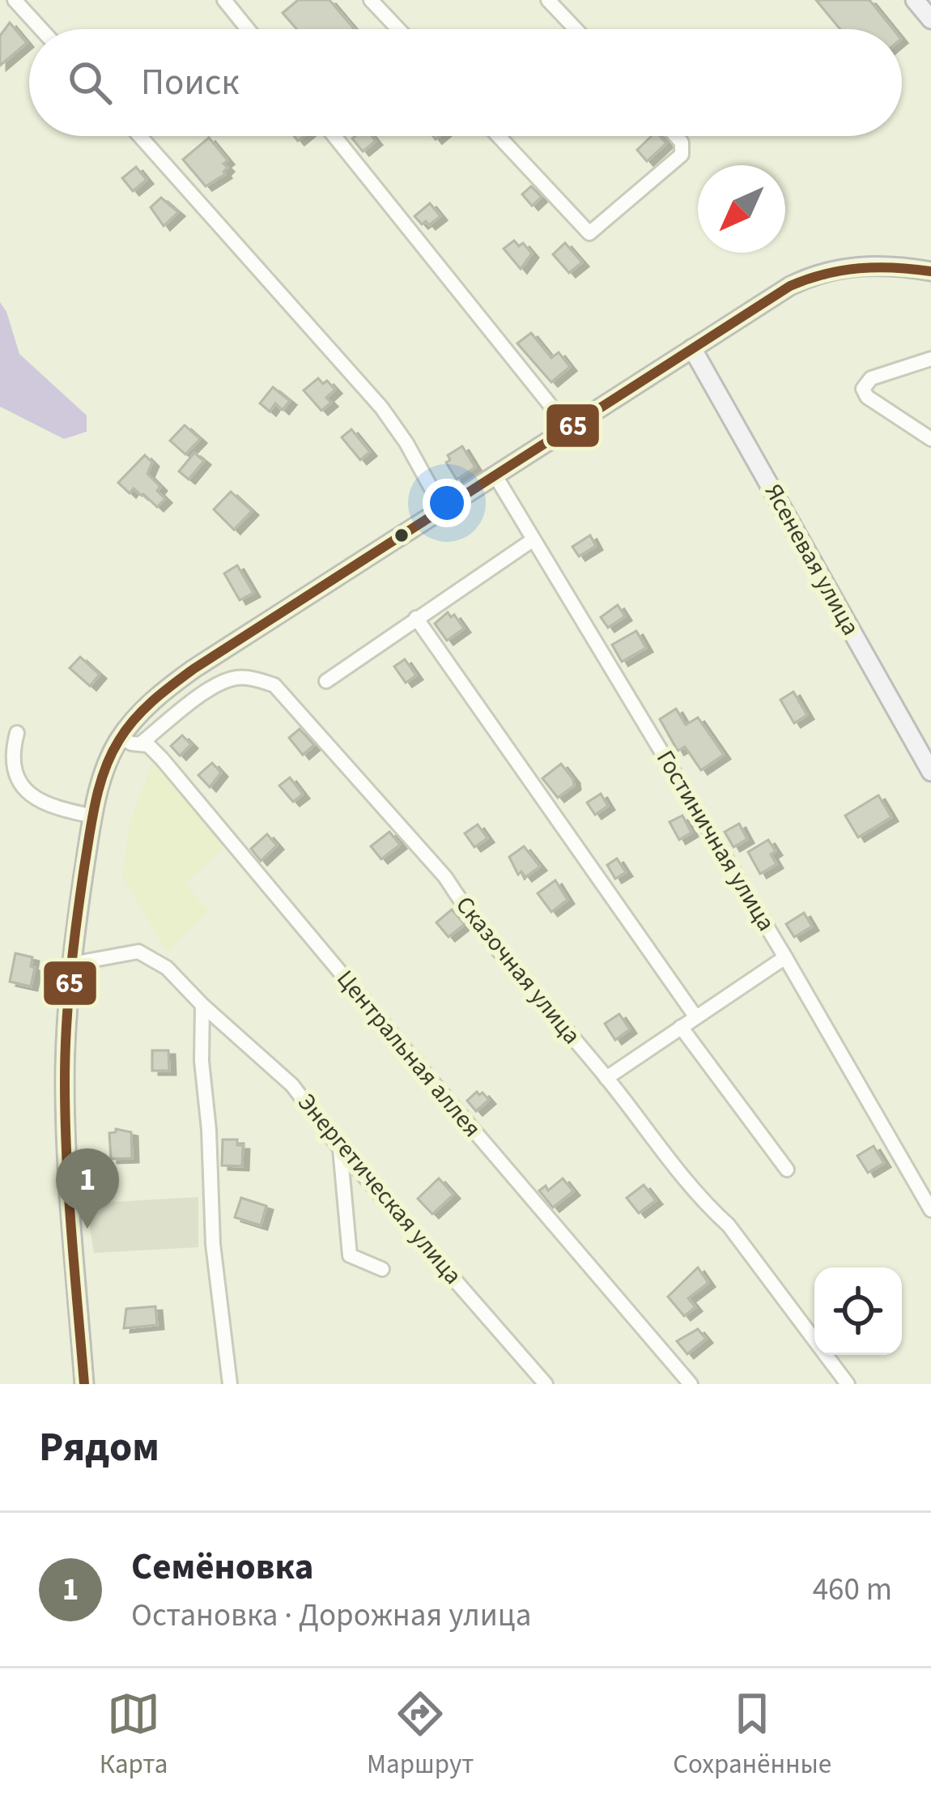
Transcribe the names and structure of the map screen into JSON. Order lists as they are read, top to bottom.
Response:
{
  "streets": {
    "main road": ["Ясеневая улица"],
    "street": [
      "Гостиничная улица",
      "Сказочная улица",
      "Центральная аллея",
      "Энергетическая улица"
    ]
  },
  "crossings": [
    ["Сказочная улица", "Центральная аллея"]
  ],
  "lines": ["transit line 65"],
  "north": "bottom left",
  "page": {
    "search": "Поиск",
    "pins": "1",
    "heading": "Рядом",
    "list": [
      {
        "mark": "1",
        "name": "Семёновка",
        "note": "Остановка · Дорожная улица",
        "value": "460 m"
      }
    ],
    "nav": ["Карта", "Маршрут", "Сохранённые"]
  }
}
